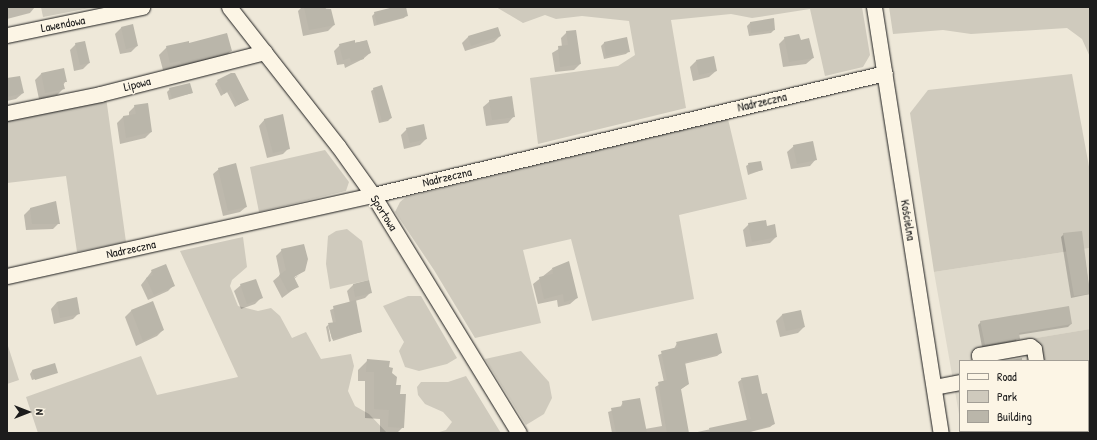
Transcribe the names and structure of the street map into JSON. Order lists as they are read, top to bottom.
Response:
{
  "streets": {
    "street": [
      "Lawendowa",
      "Lipowa",
      "Nadrzeczna",
      "Sportowa",
      "Kościelna"
    ]
  },
  "crossings": [
    ["Lipowa", "Sportowa"],
    ["Nadrzeczna", "Sportowa"],
    ["Nadrzeczna", "Kościelna"]
  ],
  "legend": ["Road", "Park", "Building"],
  "north": "right"
}
